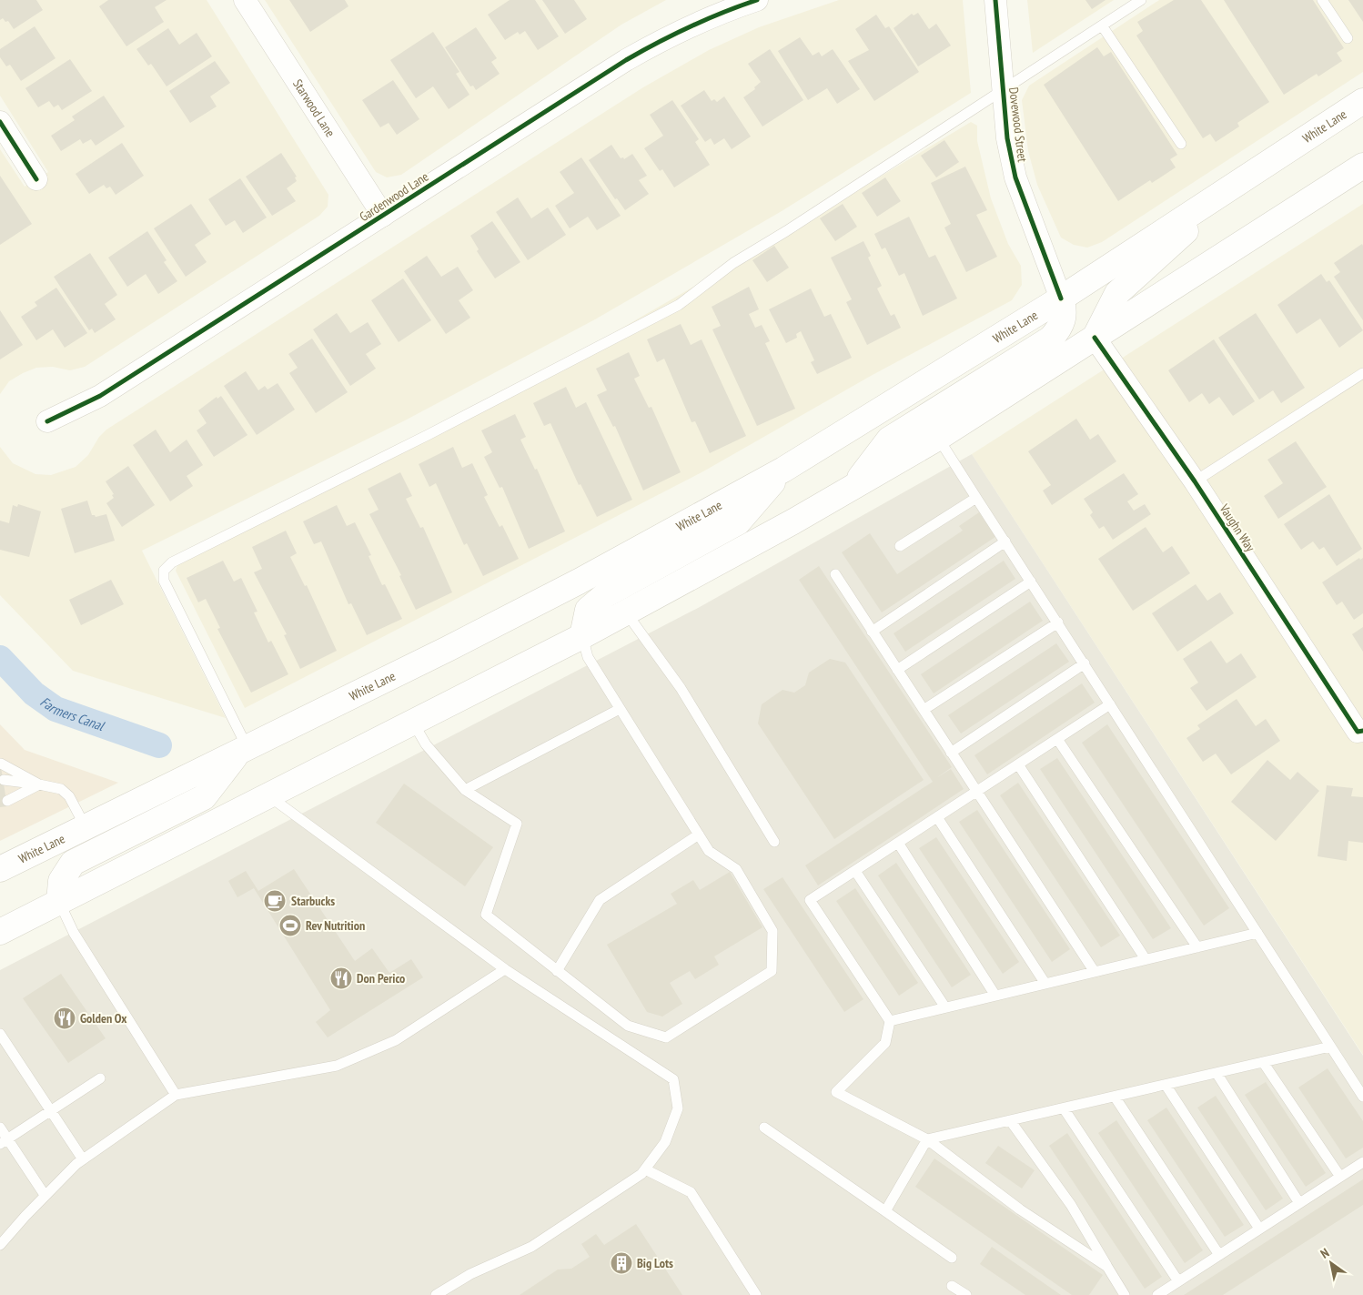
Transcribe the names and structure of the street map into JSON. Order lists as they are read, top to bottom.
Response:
{
  "streets": {
    "main road": ["White Lane"],
    "street": [
      "Starwood Lane",
      "Dovewood Street",
      "Gardenwood Lane",
      "Vaughn Way"
    ]
  },
  "crossings": [
    ["Starwood Lane", "Gardenwood Lane"],
    ["Dovewood Street", "White Lane"]
  ],
  "water": ["Farmers Canal"],
  "places": {
    "cafe": ["Starbucks"],
    "sports": ["Rev Nutrition"],
    "restaurant": ["Don Perico", "Golden Ox"],
    "building": ["Big Lots"]
  },
  "north": "top left"
}
